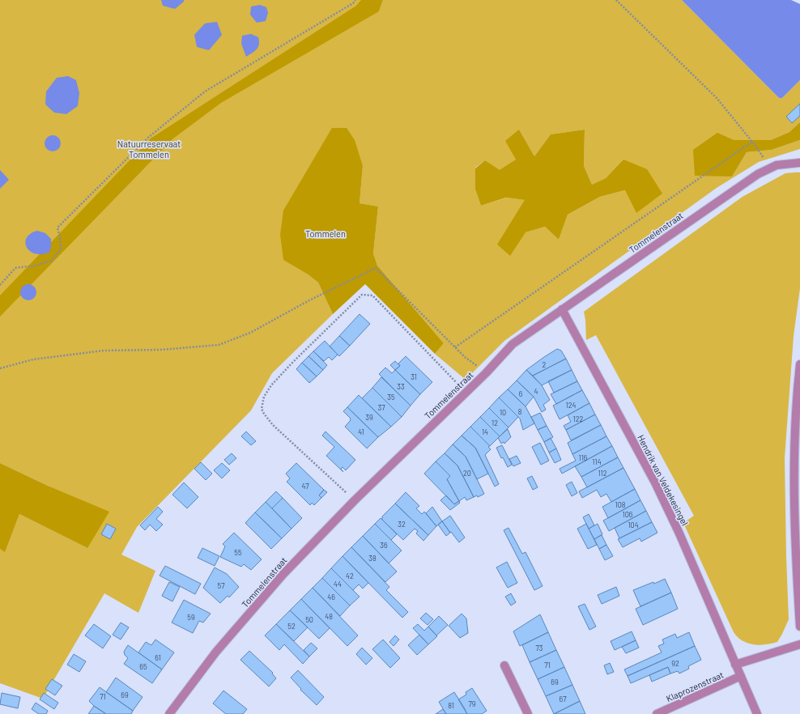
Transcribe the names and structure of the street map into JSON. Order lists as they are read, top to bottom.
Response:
{
  "streets": {
    "street": ["Tommelenstraat", "Hendrik van Veldekesingel", "Klaprozenstraat"]
  },
  "crossings": [
    ["Tommelenstraat", "Hendrik van Veldekesingel"],
    ["Hendrik van Veldekesingel", "Klaprozenstraat"]
  ],
  "parks": ["Natuurreservaat Tommelen", "Tommelen"],
  "house_numbers": [
    "2",
    "31",
    "33",
    "4",
    "6",
    "35",
    "124",
    "37",
    "8",
    "10",
    "39",
    "122",
    "12",
    "41",
    "14",
    "116",
    "114",
    "20",
    "112",
    "47",
    "108",
    "106",
    "32",
    "104",
    "36",
    "55",
    "38",
    "42",
    "44",
    "57",
    "46",
    "48",
    "59",
    "50",
    "52",
    "73",
    "61",
    "92",
    "71",
    "65",
    "69",
    "69",
    "71",
    "67",
    "79",
    "81"
  ]
}
